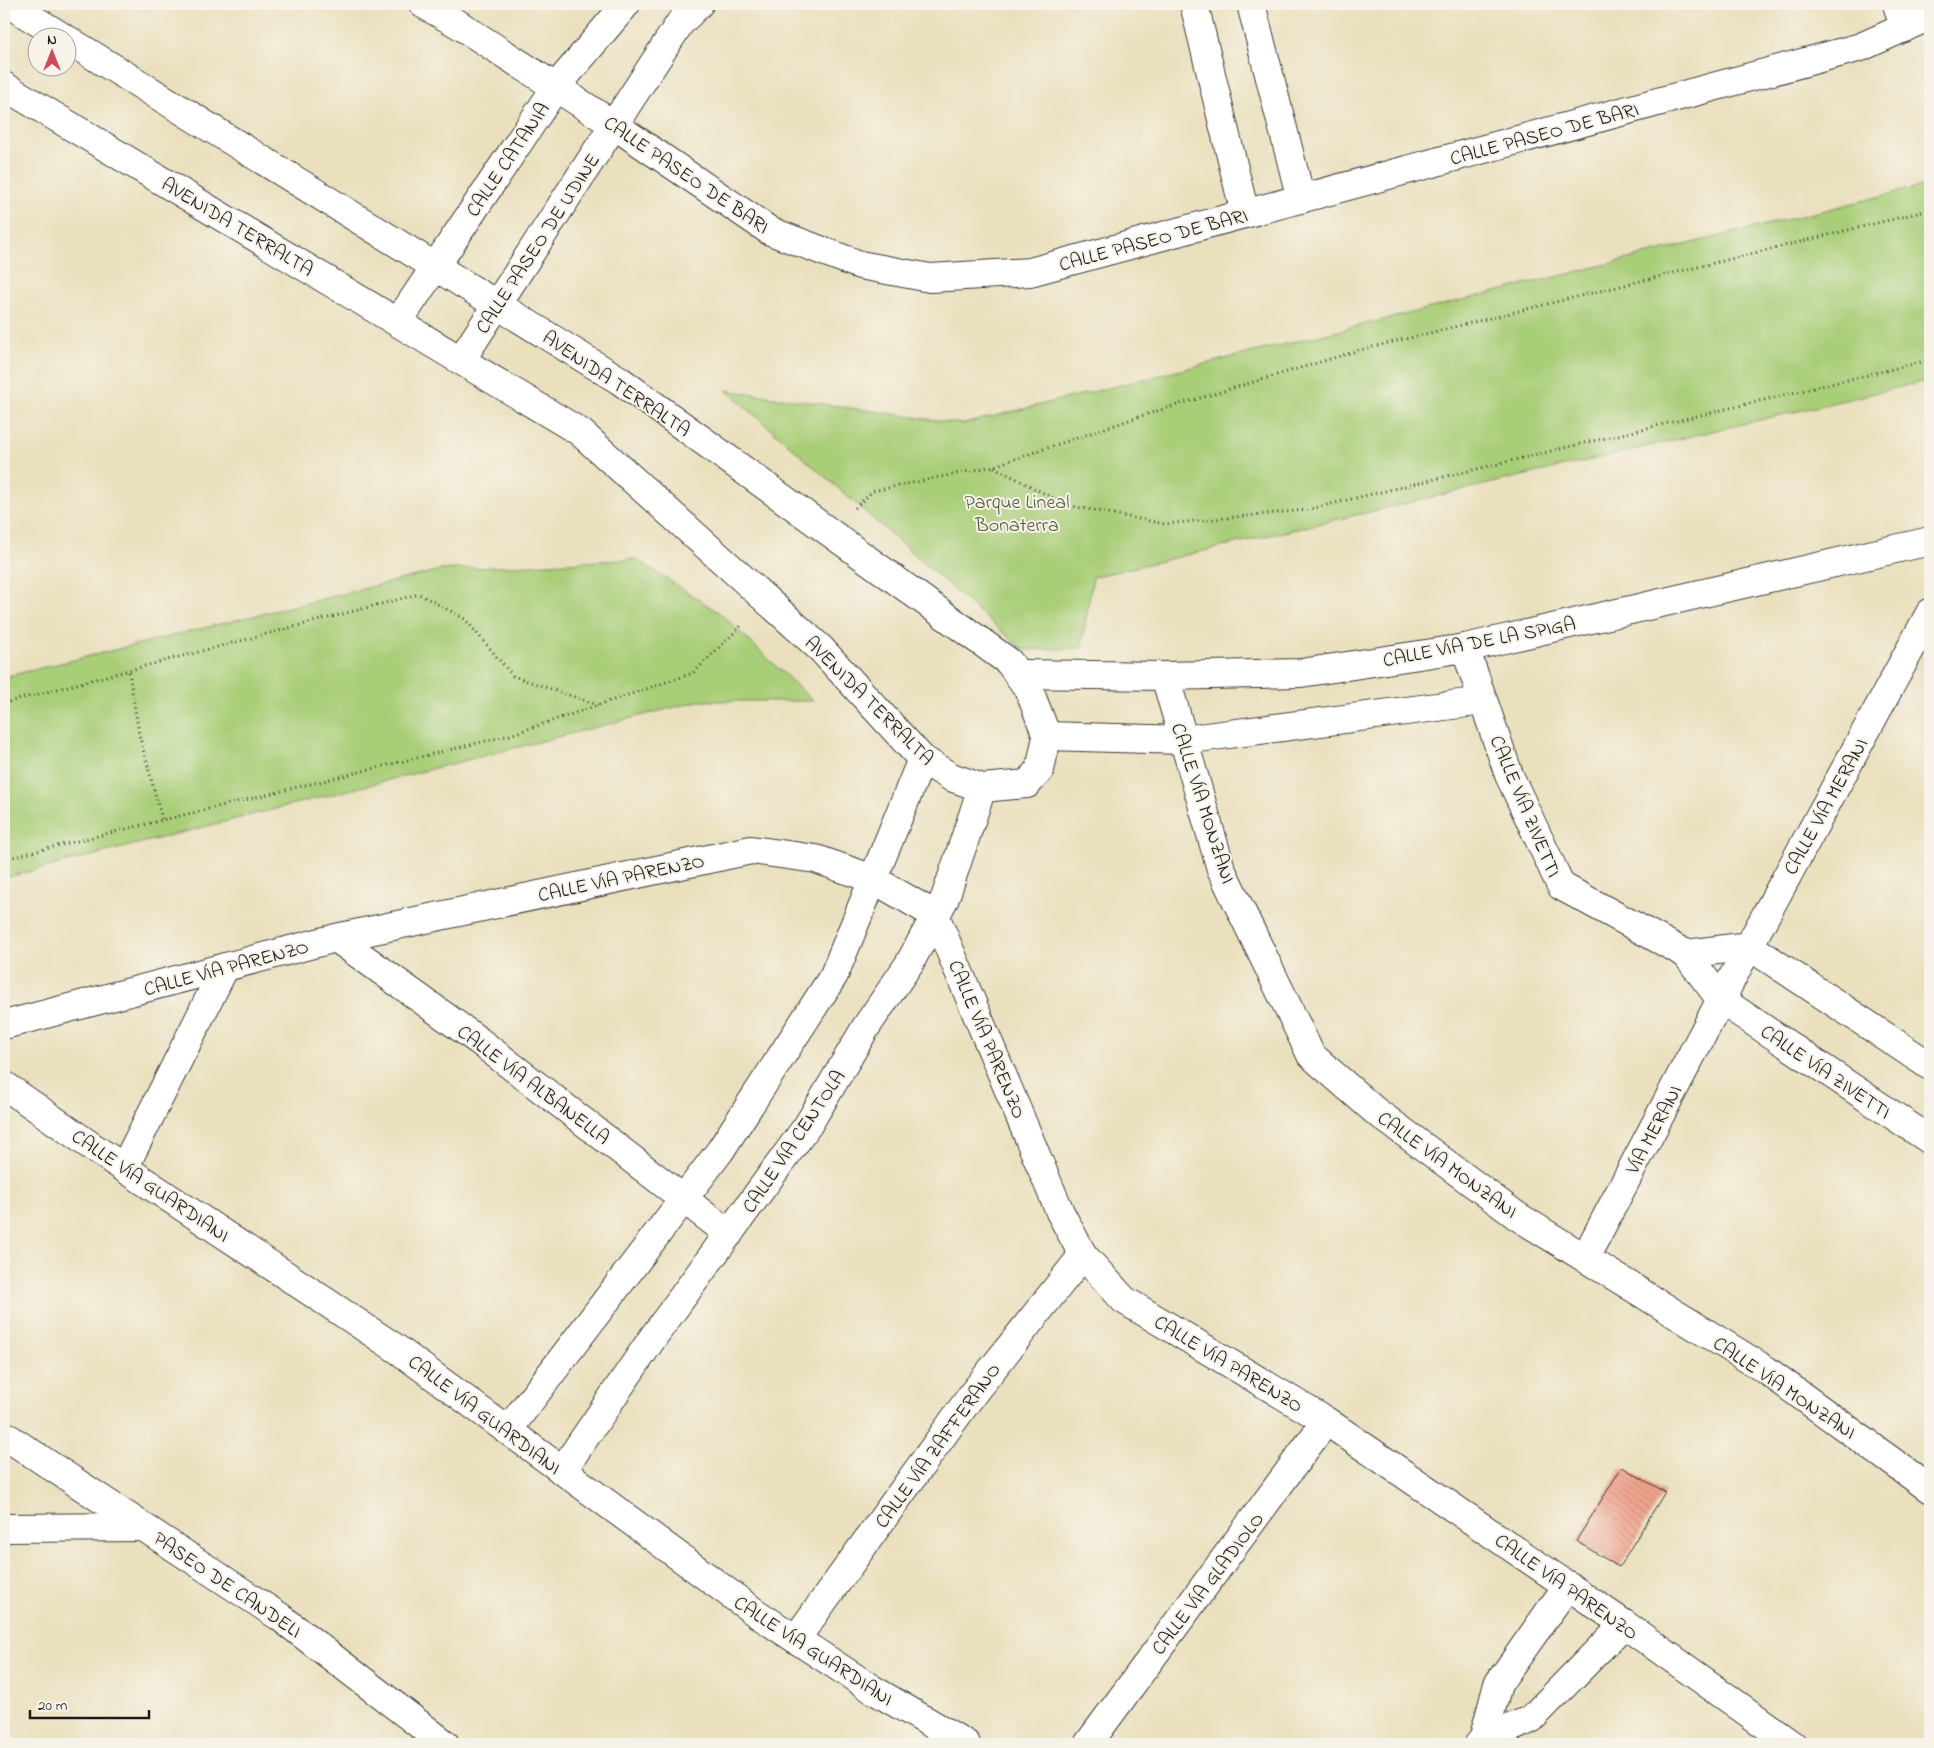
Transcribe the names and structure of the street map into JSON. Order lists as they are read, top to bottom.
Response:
{
  "streets": {
    "street": [
      "CALLE PASEO DE BARI",
      "CALLE CATANIA",
      "AVENIDA TERRALTA",
      "CALLE PASEO DE UDINE",
      "CALLE VÍA DE LA SPIGA",
      "CALLE VÍA MONZANI",
      "CALLE VÍA ZIVETTI",
      "CALLE VÍA MERANI",
      "CALLE VÍA PARENZO",
      "CALLE VÍA ALBANELLA",
      "VÍA MERANI",
      "CALLE VÍA CENTOLA",
      "CALLE VÍA GUARDIANI",
      "CALLE VÍA ZAFFERANO",
      "CALLE VÍA GLADIOLO",
      "PASEO DE CANDELI"
    ]
  },
  "crossings": [
    ["CALLE PASEO DE BARI", "CALLE CATANIA"],
    ["CALLE PASEO DE BARI", "CALLE PASEO DE UDINE"],
    ["CALLE CATANIA", "AVENIDA TERRALTA"],
    ["AVENIDA TERRALTA", "CALLE PASEO DE UDINE"],
    ["AVENIDA TERRALTA", "CALLE VÍA DE LA SPIGA"],
    ["AVENIDA TERRALTA", "CALLE VÍA CENTOLA"],
    ["CALLE VÍA DE LA SPIGA", "CALLE VÍA MONZANI"],
    ["CALLE VÍA DE LA SPIGA", "CALLE VÍA ZIVETTI"],
    ["CALLE VÍA MONZANI", "VÍA MERANI"],
    ["CALLE VÍA ZIVETTI", "CALLE VÍA MERANI"],
    ["CALLE VÍA ZIVETTI", "VÍA MERANI"],
    ["CALLE VÍA MERANI", "VÍA MERANI"],
    ["CALLE VÍA PARENZO", "CALLE VÍA ALBANELLA"],
    ["CALLE VÍA PARENZO", "CALLE VÍA CENTOLA"],
    ["CALLE VÍA PARENZO", "CALLE VÍA ZAFFERANO"],
    ["CALLE VÍA PARENZO", "CALLE VÍA GLADIOLO"],
    ["CALLE VÍA ALBANELLA", "CALLE VÍA CENTOLA"],
    ["CALLE VÍA CENTOLA", "CALLE VÍA GUARDIANI"],
    ["CALLE VÍA GUARDIANI", "CALLE VÍA ZAFFERANO"]
  ],
  "parks": ["Parque Lineal Bonaterra"],
  "scale_bar": "20 m",
  "north": "top"
}
